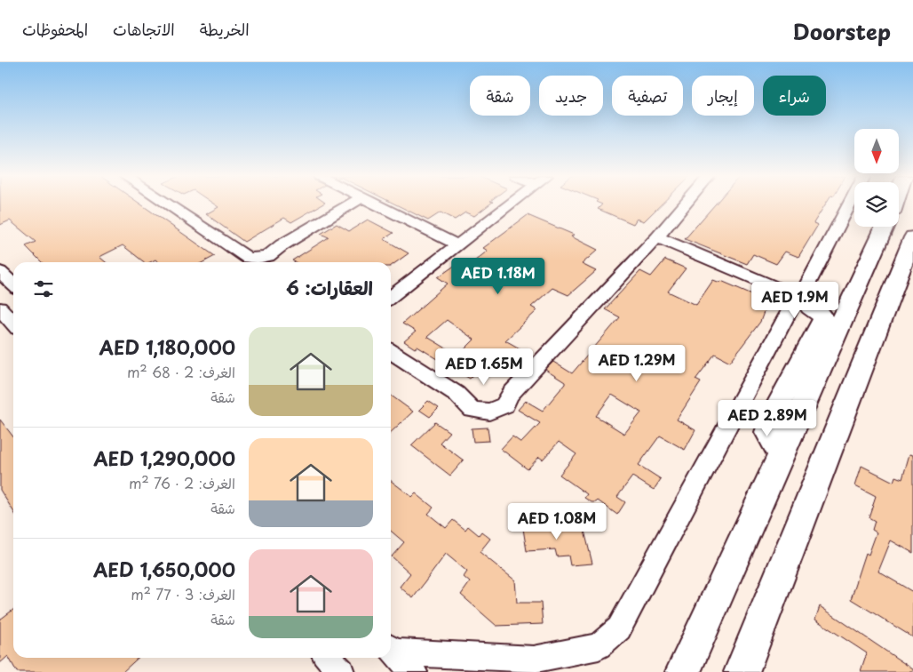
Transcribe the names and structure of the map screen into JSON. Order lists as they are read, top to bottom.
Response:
{
  "north": "bottom",
  "page": {
    "header": "Doorstep",
    "nav": ["الخريطة", "الاتجاهات", "المحفوظات"],
    "chip": [
      "شراء",
      "إيجار",
      "تصفية",
      "جديد",
      "شقة"
    ],
    "price": [
      "AED 1.18M",
      "AED 1.9M",
      "AED 1.29M",
      "AED 1.65M",
      "AED 2.89M",
      "AED 1.08M"
    ],
    "heading": "العقارات: 6",
    "list": [
      {
        "name": "AED 1,180,000",
        "note": "الغرف: 2 · 68 m² · شقة"
      },
      {
        "name": "AED 1,290,000",
        "note": "الغرف: 2 · 76 m² · شقة"
      },
      {
        "name": "AED 1,650,000",
        "note": "الغرف: 3 · 77 m² · شقة"
      }
    ]
  }
}
